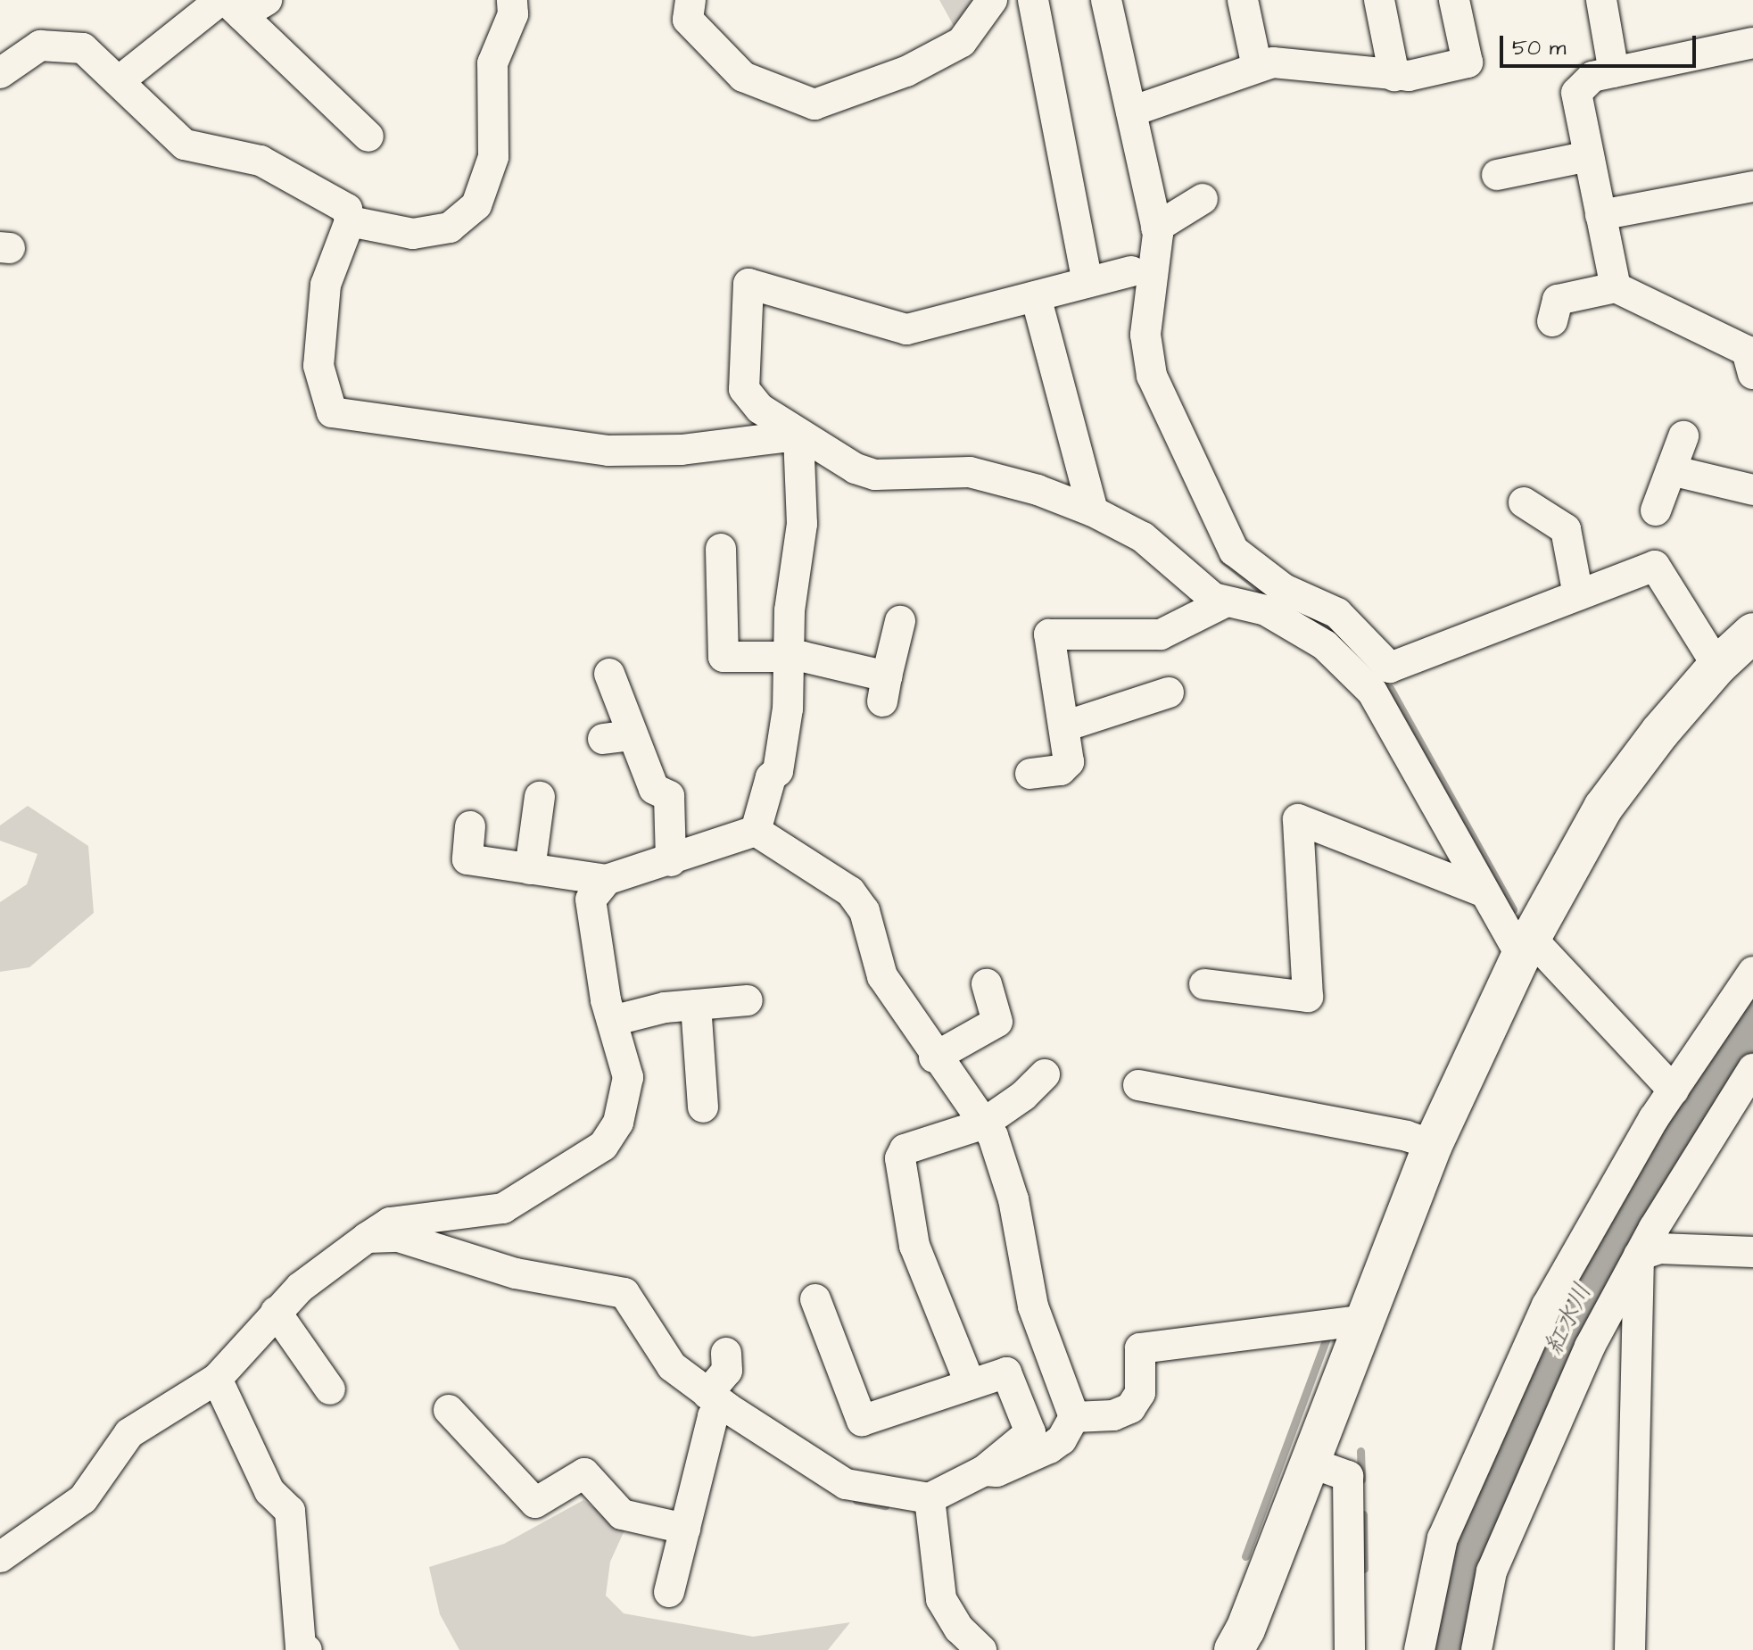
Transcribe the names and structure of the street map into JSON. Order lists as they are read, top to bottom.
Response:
{
  "water": ["紅水川"],
  "scale_bar": "50 m"
}
